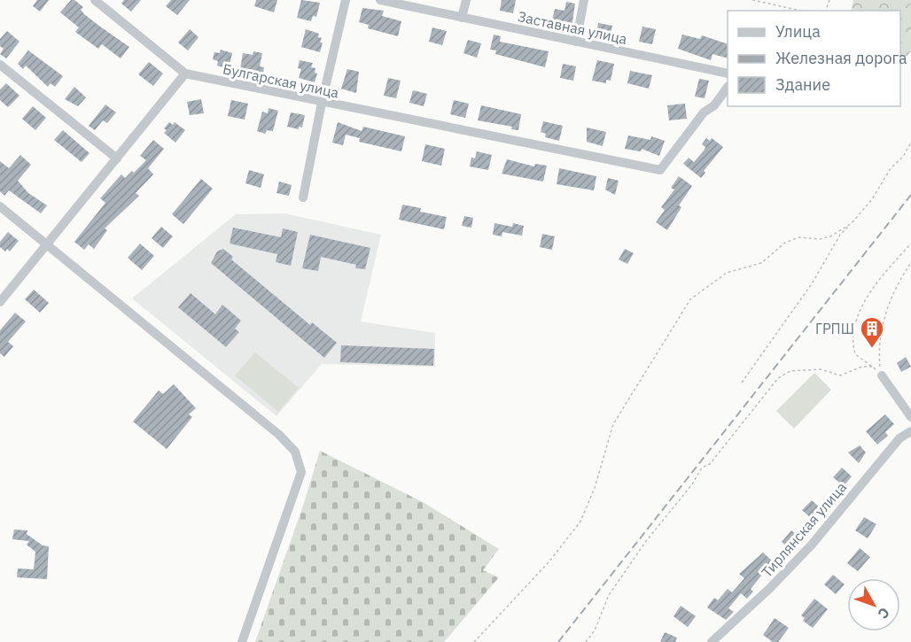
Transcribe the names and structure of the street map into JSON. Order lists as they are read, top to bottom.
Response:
{
  "streets": {
    "street": ["Заставная улица", "Булгарская улица", "Тирлянская улица"]
  },
  "places": {
    "building": ["ГРПШ"]
  },
  "legend": ["Улица", "Железная дорога", "Здание"],
  "north": "bottom right"
}
